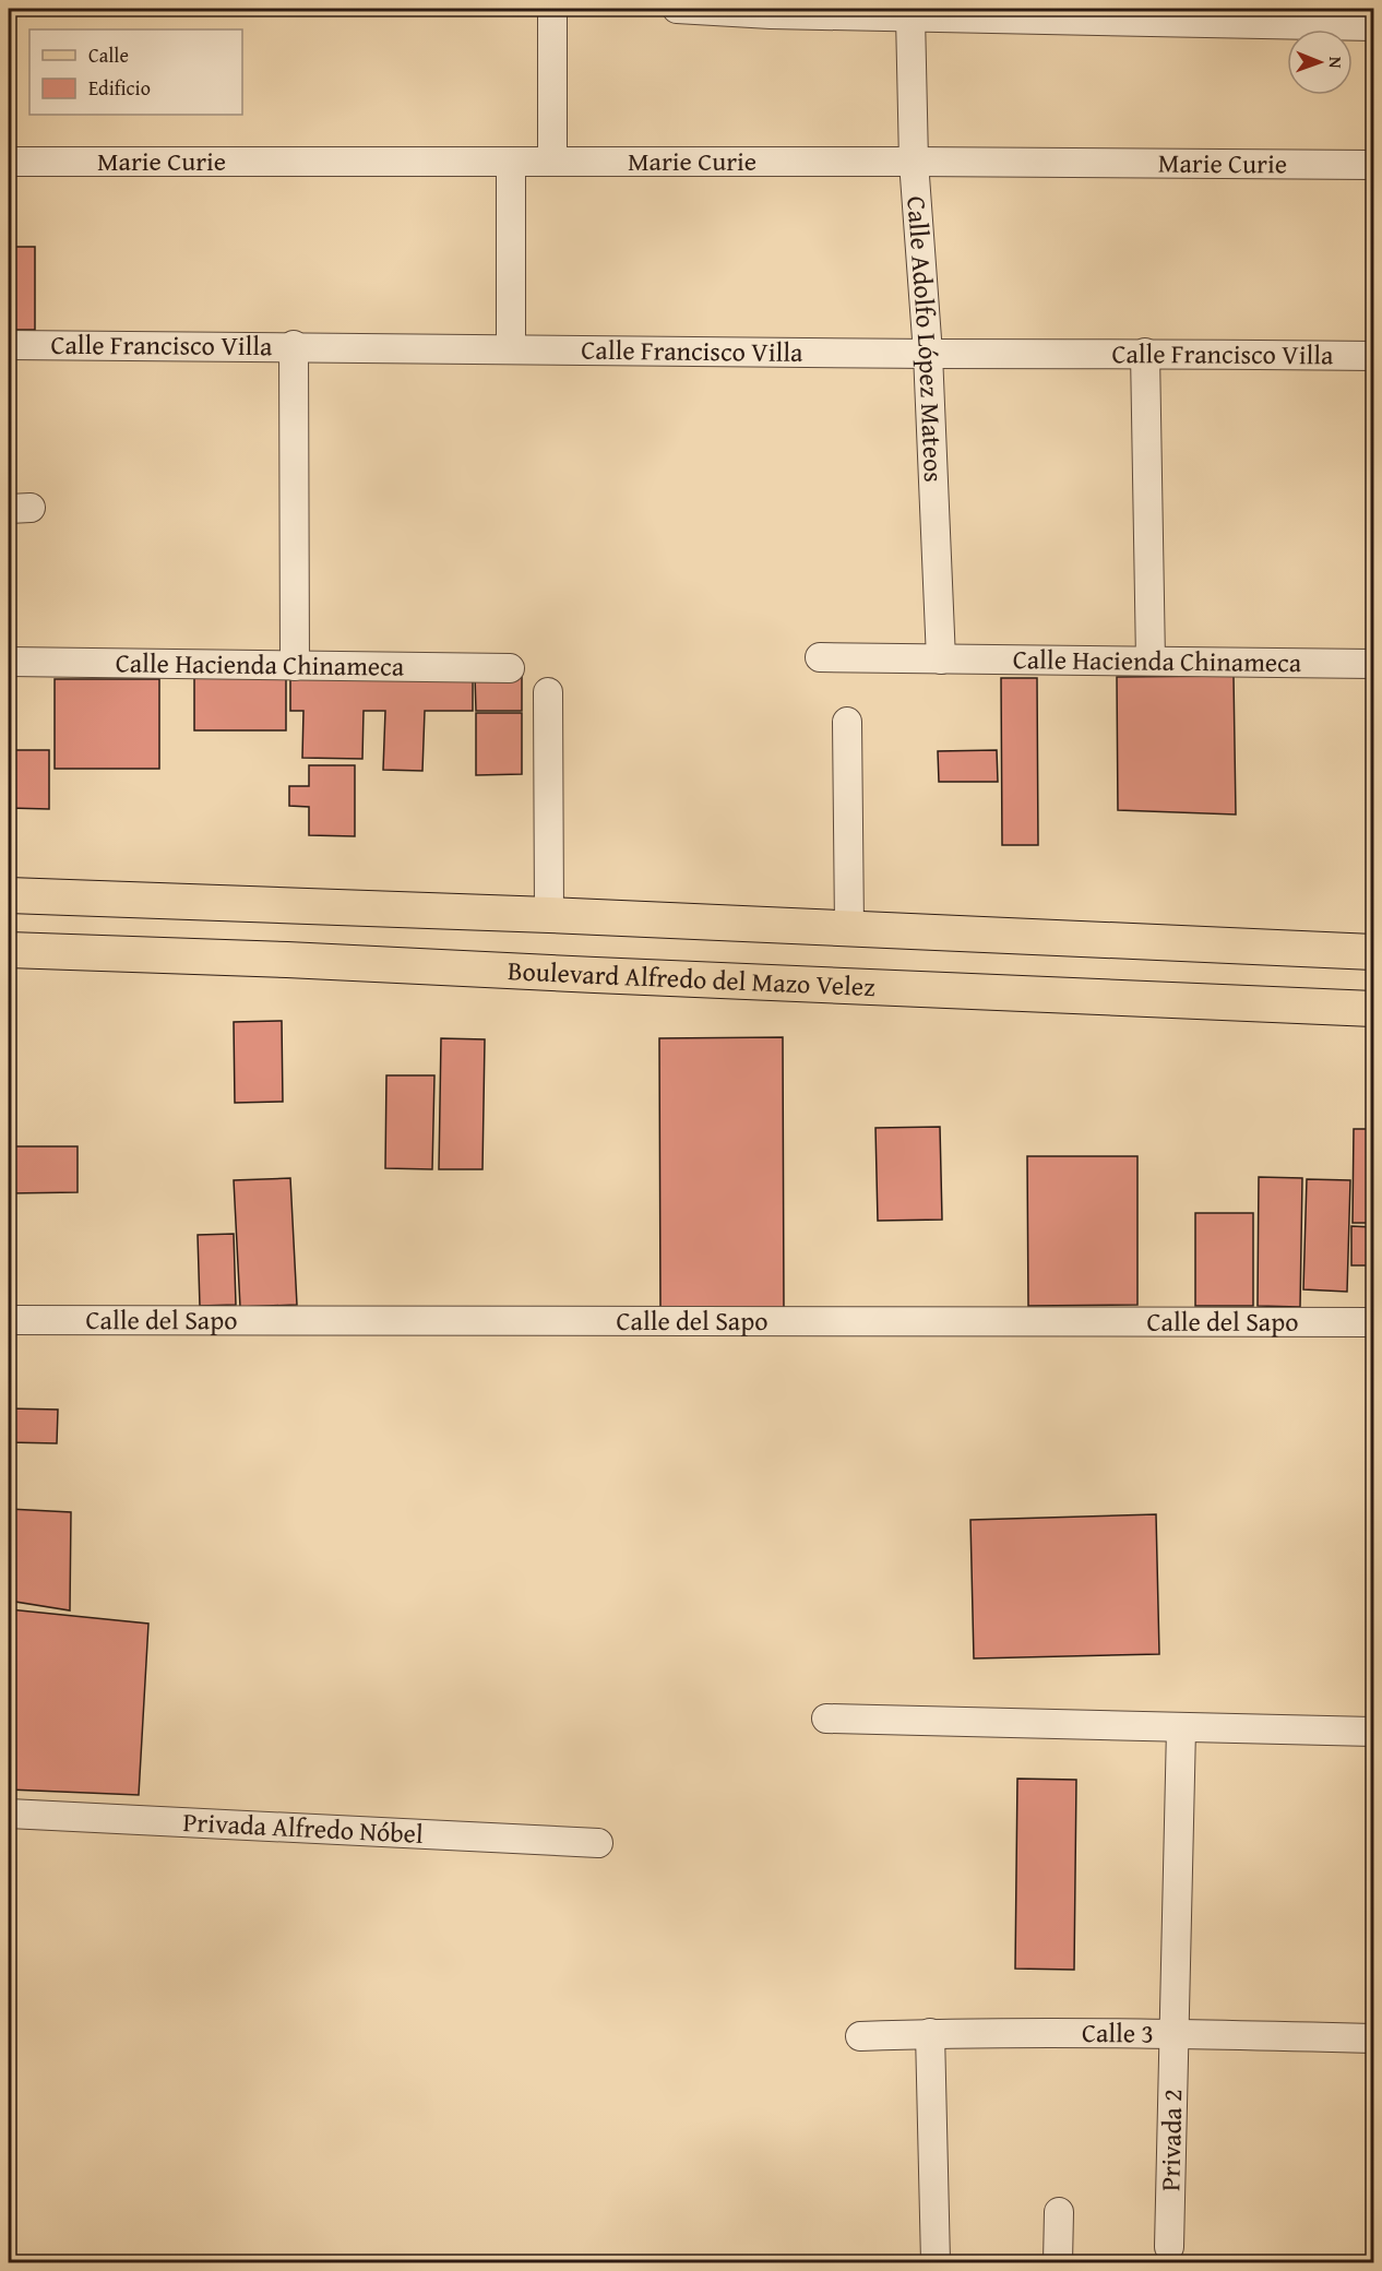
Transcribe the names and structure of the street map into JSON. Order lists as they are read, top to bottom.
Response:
{
  "streets": {
    "main road": ["Boulevard Alfredo del Mazo Velez"],
    "street": [
      "Marie Curie",
      "Calle Adolfo López Mateos",
      "Calle Francisco Villa",
      "Calle Hacienda Chinameca",
      "Calle del Sapo",
      "Privada Alfredo Nóbel",
      "Calle 3",
      "Privada 2"
    ]
  },
  "crossings": [
    ["Marie Curie", "Calle Adolfo López Mateos"],
    ["Calle Adolfo López Mateos", "Calle Francisco Villa"],
    ["Calle Adolfo López Mateos", "Calle Hacienda Chinameca"],
    ["Calle 3", "Privada 2"]
  ],
  "legend": ["Calle", "Edificio"],
  "north": "right"
}
